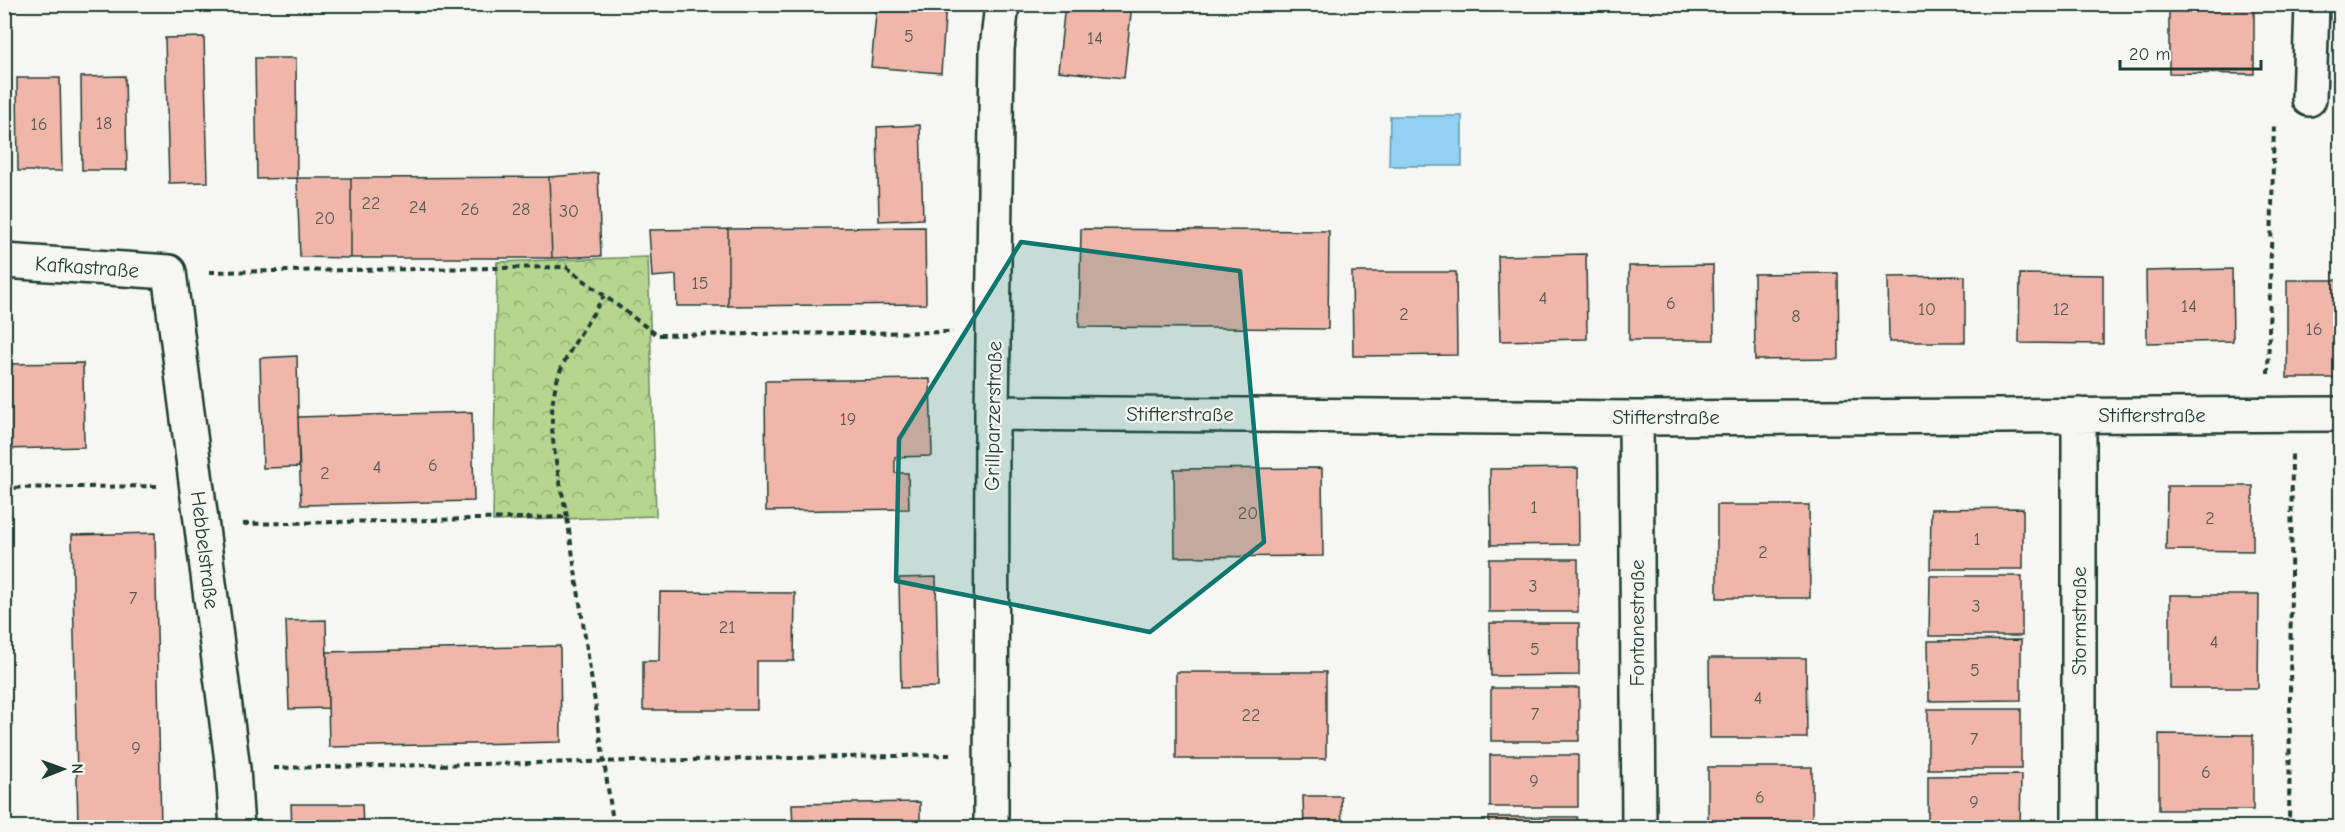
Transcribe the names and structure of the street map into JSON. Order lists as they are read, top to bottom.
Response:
{
  "streets": {
    "street": [
      "Kafkastraße",
      "Stifterstraße",
      "Grillparzerstraße",
      "Hebbelstraße",
      "Stormstraße",
      "Fontanestraße"
    ]
  },
  "crossings": [
    ["Kafkastraße", "Hebbelstraße"],
    ["Stifterstraße", "Grillparzerstraße"],
    ["Stifterstraße", "Stormstraße"],
    ["Stifterstraße", "Fontanestraße"]
  ],
  "house_numbers": [
    "5",
    "14",
    "18",
    "16",
    "22",
    "24",
    "26",
    "28",
    "30",
    "20",
    "15",
    "4",
    "6",
    "14",
    "10",
    "12",
    "2",
    "8",
    "16",
    "19",
    "6",
    "4",
    "2",
    "1",
    "20",
    "2",
    "1",
    "2",
    "3",
    "7",
    "3",
    "21",
    "4",
    "5",
    "5",
    "4",
    "7",
    "22",
    "7",
    "9",
    "6",
    "9",
    "6",
    "9"
  ],
  "scale_bar": "20 m",
  "north": "right"
}
